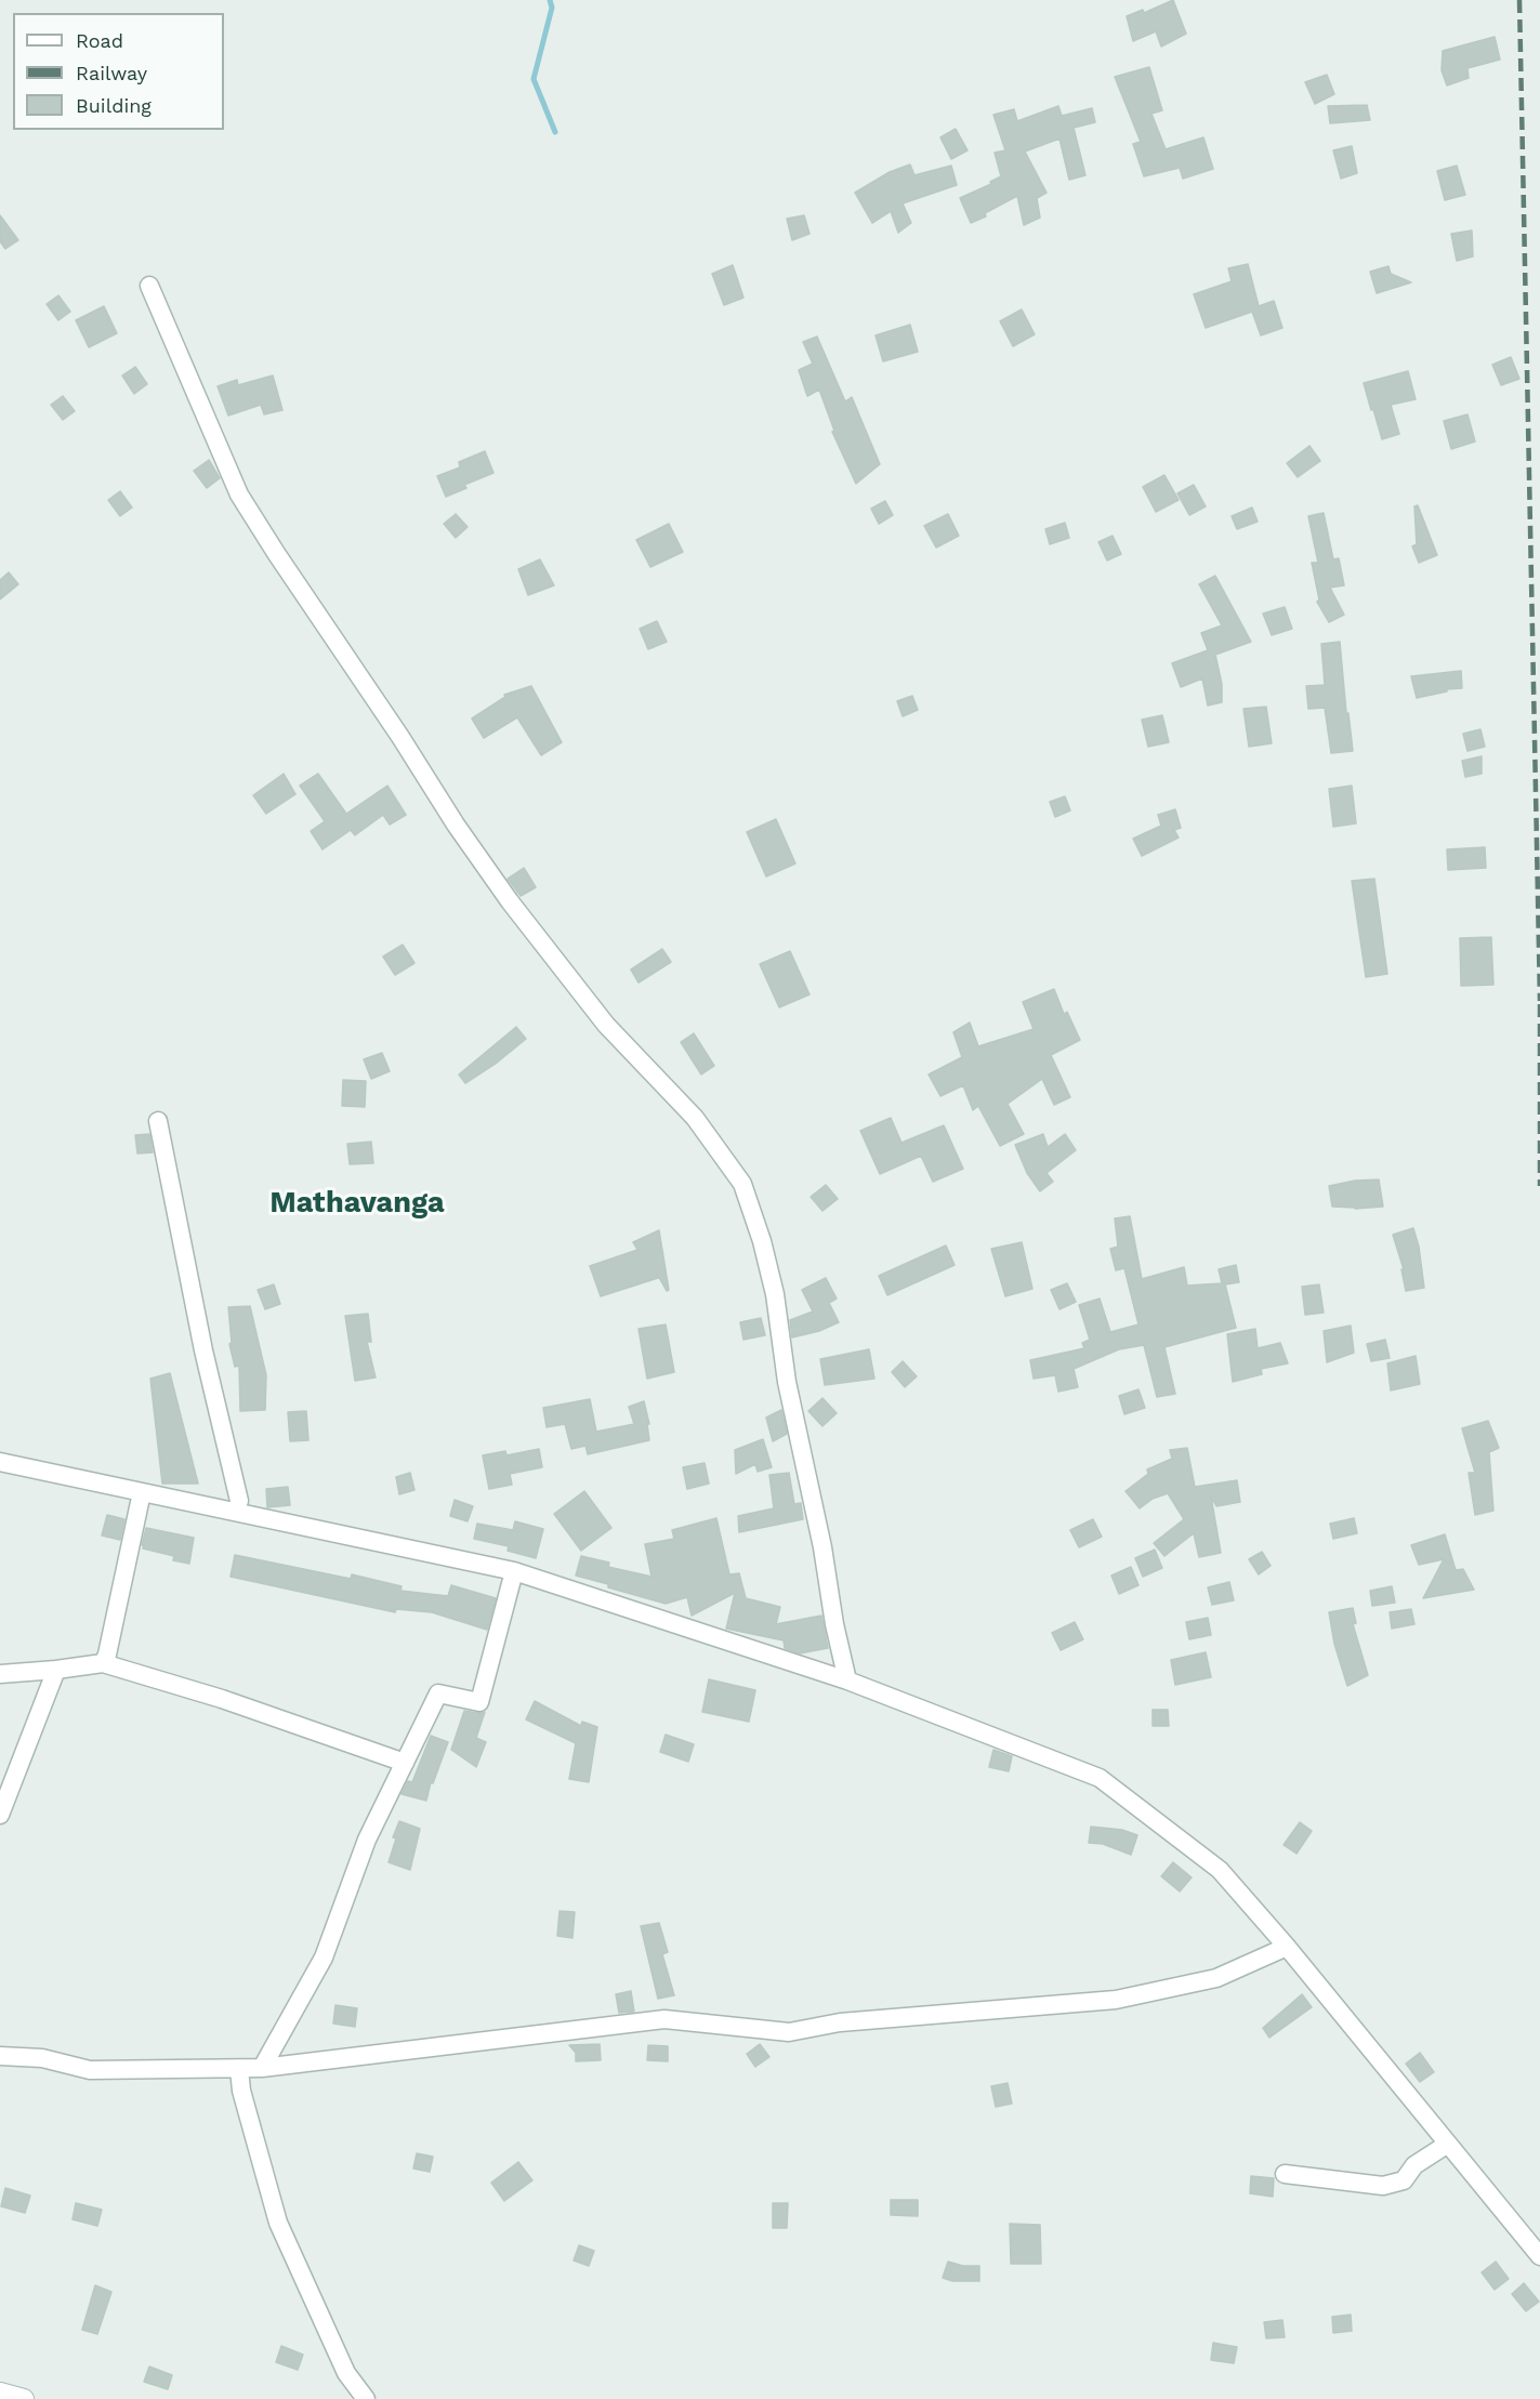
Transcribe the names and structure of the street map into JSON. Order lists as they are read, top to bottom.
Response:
{
  "districts": ["Mathavanga"],
  "legend": ["Road", "Railway", "Building"]
}
